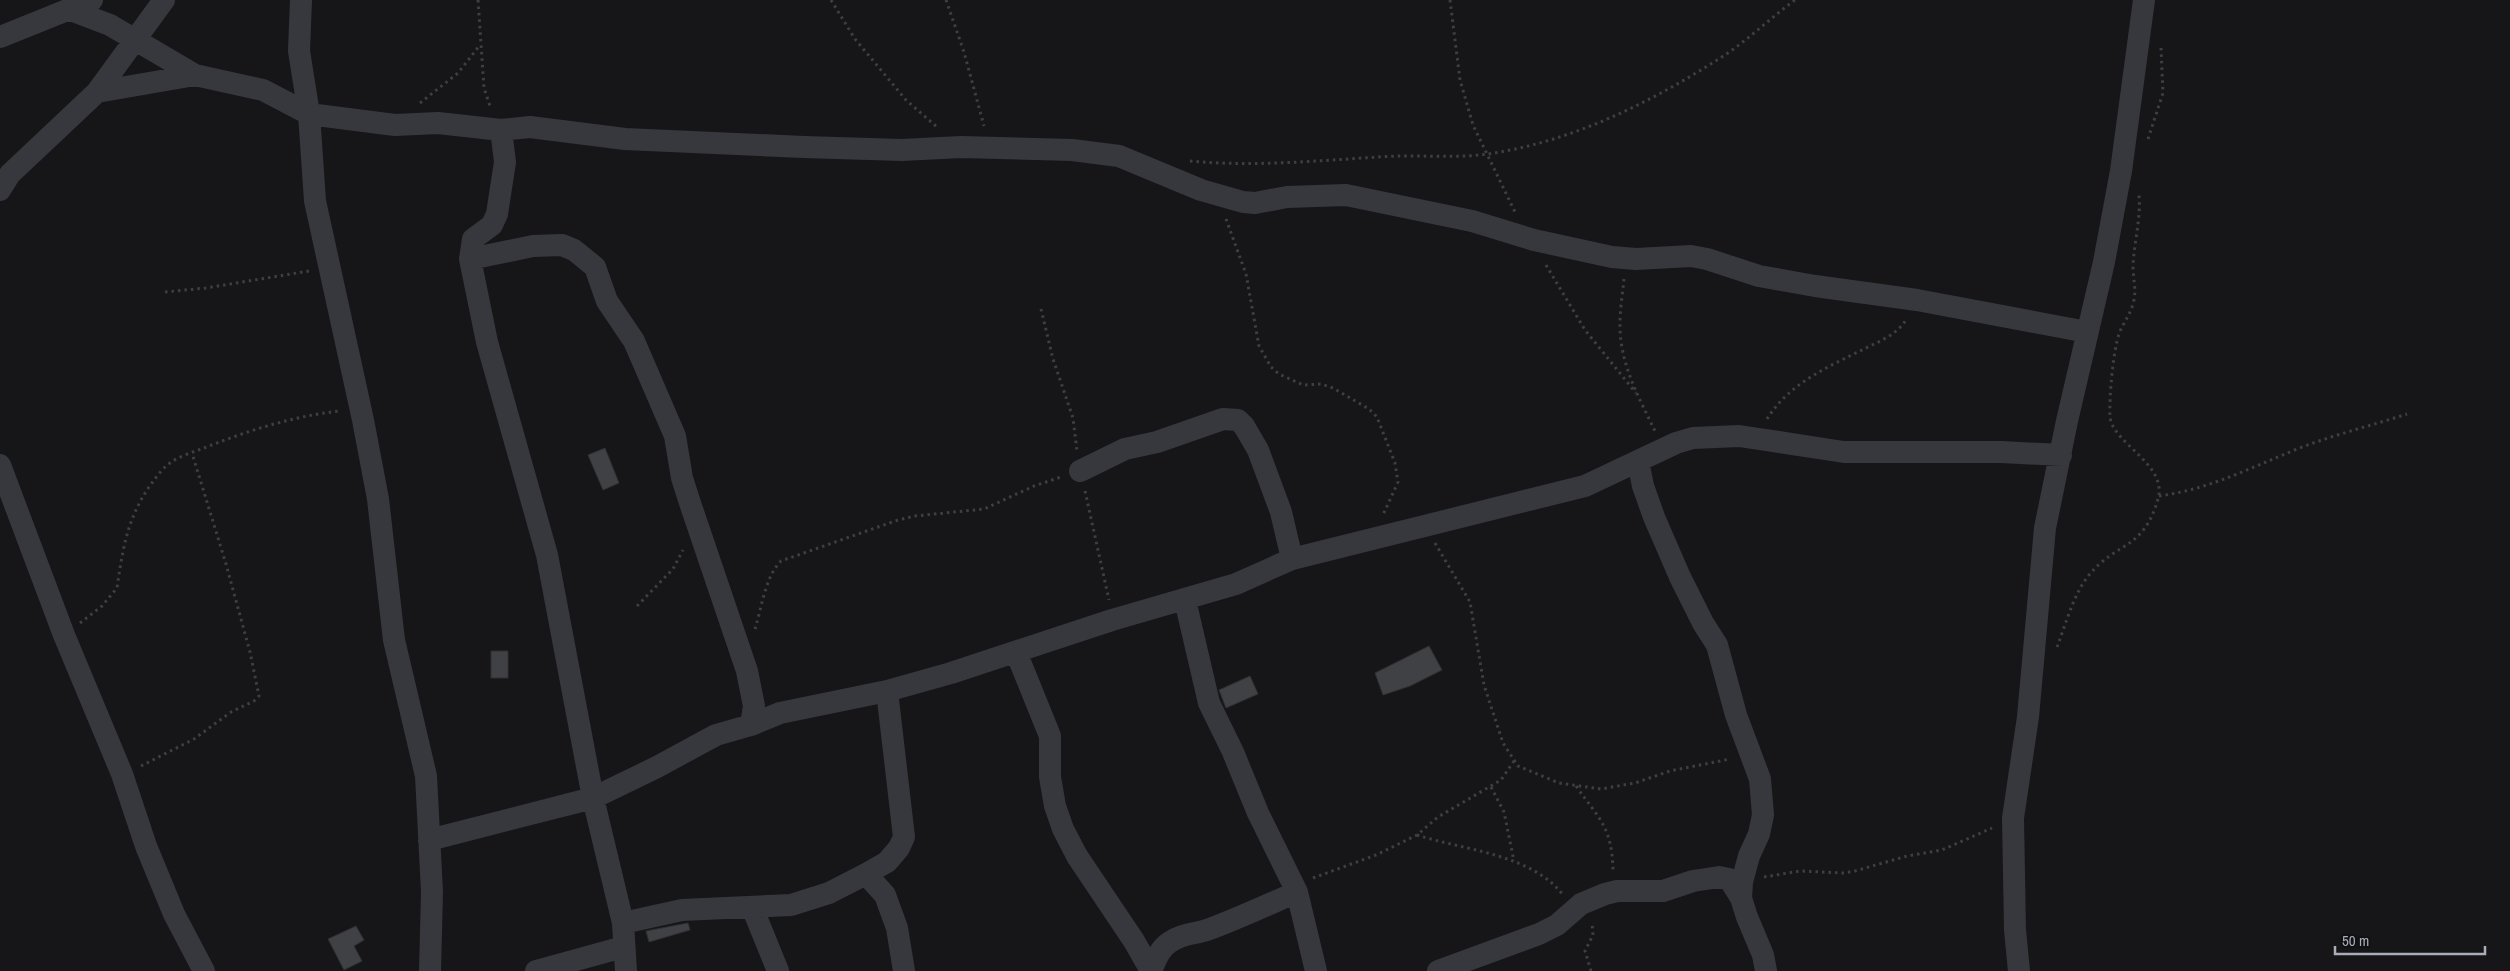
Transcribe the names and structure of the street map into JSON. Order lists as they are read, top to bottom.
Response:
{
  "scale_bar": "50 m"
}
